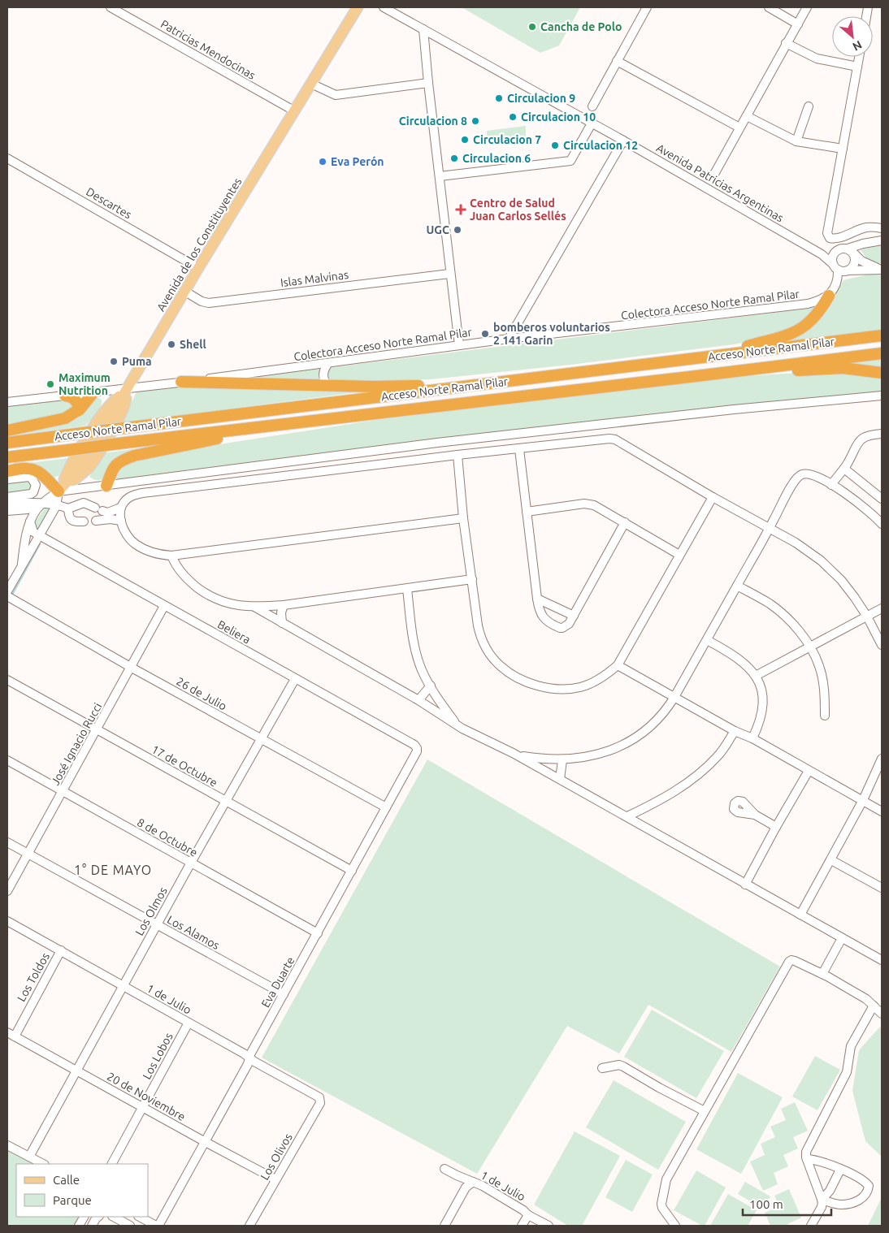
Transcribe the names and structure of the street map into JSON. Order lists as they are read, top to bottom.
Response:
{
  "streets": {
    "highway": ["Acceso Norte Ramal Pilar"],
    "main road": ["Avenida de los Constituyentes"],
    "street": [
      "Patricias Mendocinas",
      "Avenida Patricias Argentinas",
      "Descartes",
      "Islas Malvinas",
      "Colectora Acceso Norte Ramal Pilar",
      "Beliera",
      "26 de Julio",
      "José Ignacio Rucci",
      "17 de Octubre",
      "8 de Octubre",
      "Los Olmos",
      "Los Alamos",
      "Los Toldos",
      "Eva Duarte",
      "1 de Julio",
      "Los Lobos",
      "20 de Noviembre",
      "Los Olivos"
    ]
  },
  "crossings": [
    ["Patricias Mendocinas", "Avenida de los Constituyentes"],
    ["Descartes", "Avenida de los Constituyentes"],
    ["Avenida de los Constituyentes", "Islas Malvinas"],
    ["Avenida de los Constituyentes", "Colectora Acceso Norte Ramal Pilar"],
    ["Avenida de los Constituyentes", "Beliera"],
    ["Beliera", "José Ignacio Rucci"],
    ["Beliera", "Los Olmos"],
    ["Beliera", "Eva Duarte"],
    ["26 de Julio", "José Ignacio Rucci"],
    ["26 de Julio", "Los Olmos"],
    ["26 de Julio", "Eva Duarte"],
    ["José Ignacio Rucci", "17 de Octubre"],
    ["José Ignacio Rucci", "8 de Octubre"],
    ["José Ignacio Rucci", "Los Alamos"],
    ["17 de Octubre", "Los Olmos"],
    ["17 de Octubre", "Eva Duarte"],
    ["8 de Octubre", "Los Olmos"],
    ["8 de Octubre", "Eva Duarte"],
    ["Los Olmos", "Los Alamos"],
    ["Los Olmos", "1 de Julio"],
    ["Los Olmos", "20 de Noviembre"],
    ["Los Alamos", "Eva Duarte"],
    ["Los Toldos", "1 de Julio"],
    ["Los Toldos", "20 de Noviembre"],
    ["Eva Duarte", "1 de Julio"],
    ["Eva Duarte", "20 de Noviembre"],
    ["1 de Julio", "Los Lobos"],
    ["1 de Julio", "Los Olivos"],
    ["Los Lobos", "20 de Noviembre"],
    ["20 de Noviembre", "Los Olivos"]
  ],
  "districts": ["1° DE MAYO"],
  "places": {
    "other": [
      "Cancha de Polo",
      "Circulacion 9",
      "Circulacion 10",
      "Circulacion 8",
      "Circulacion 7",
      "Circulacion 12",
      "Circulacion 6",
      "Eva Perón",
      "UGC",
      "bomberos voluntarios 2 141 Garin",
      "Shell",
      "Puma",
      "Maximum Nutrition"
    ],
    "health": ["Centro de Salud Juan Carlos Sellés"]
  },
  "legend": ["Calle", "Parque"],
  "scale_bar": "100 m",
  "north": "bottom right"
}
